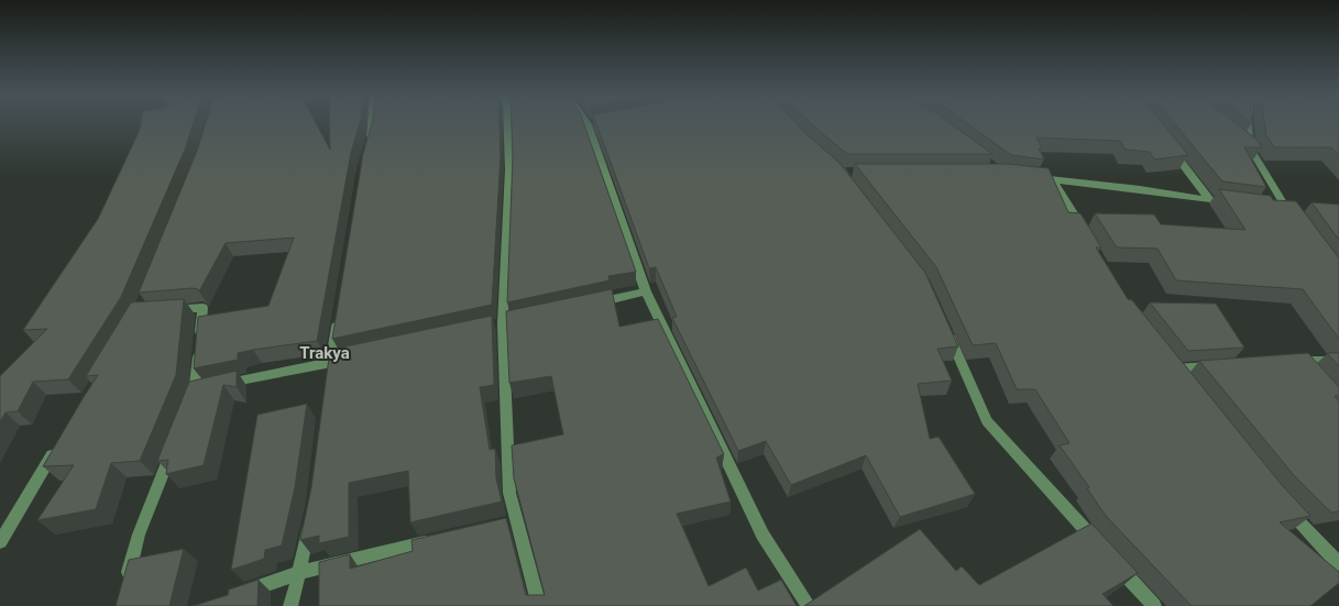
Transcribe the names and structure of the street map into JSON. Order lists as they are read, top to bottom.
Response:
{
  "districts": ["Trakya"]
}
